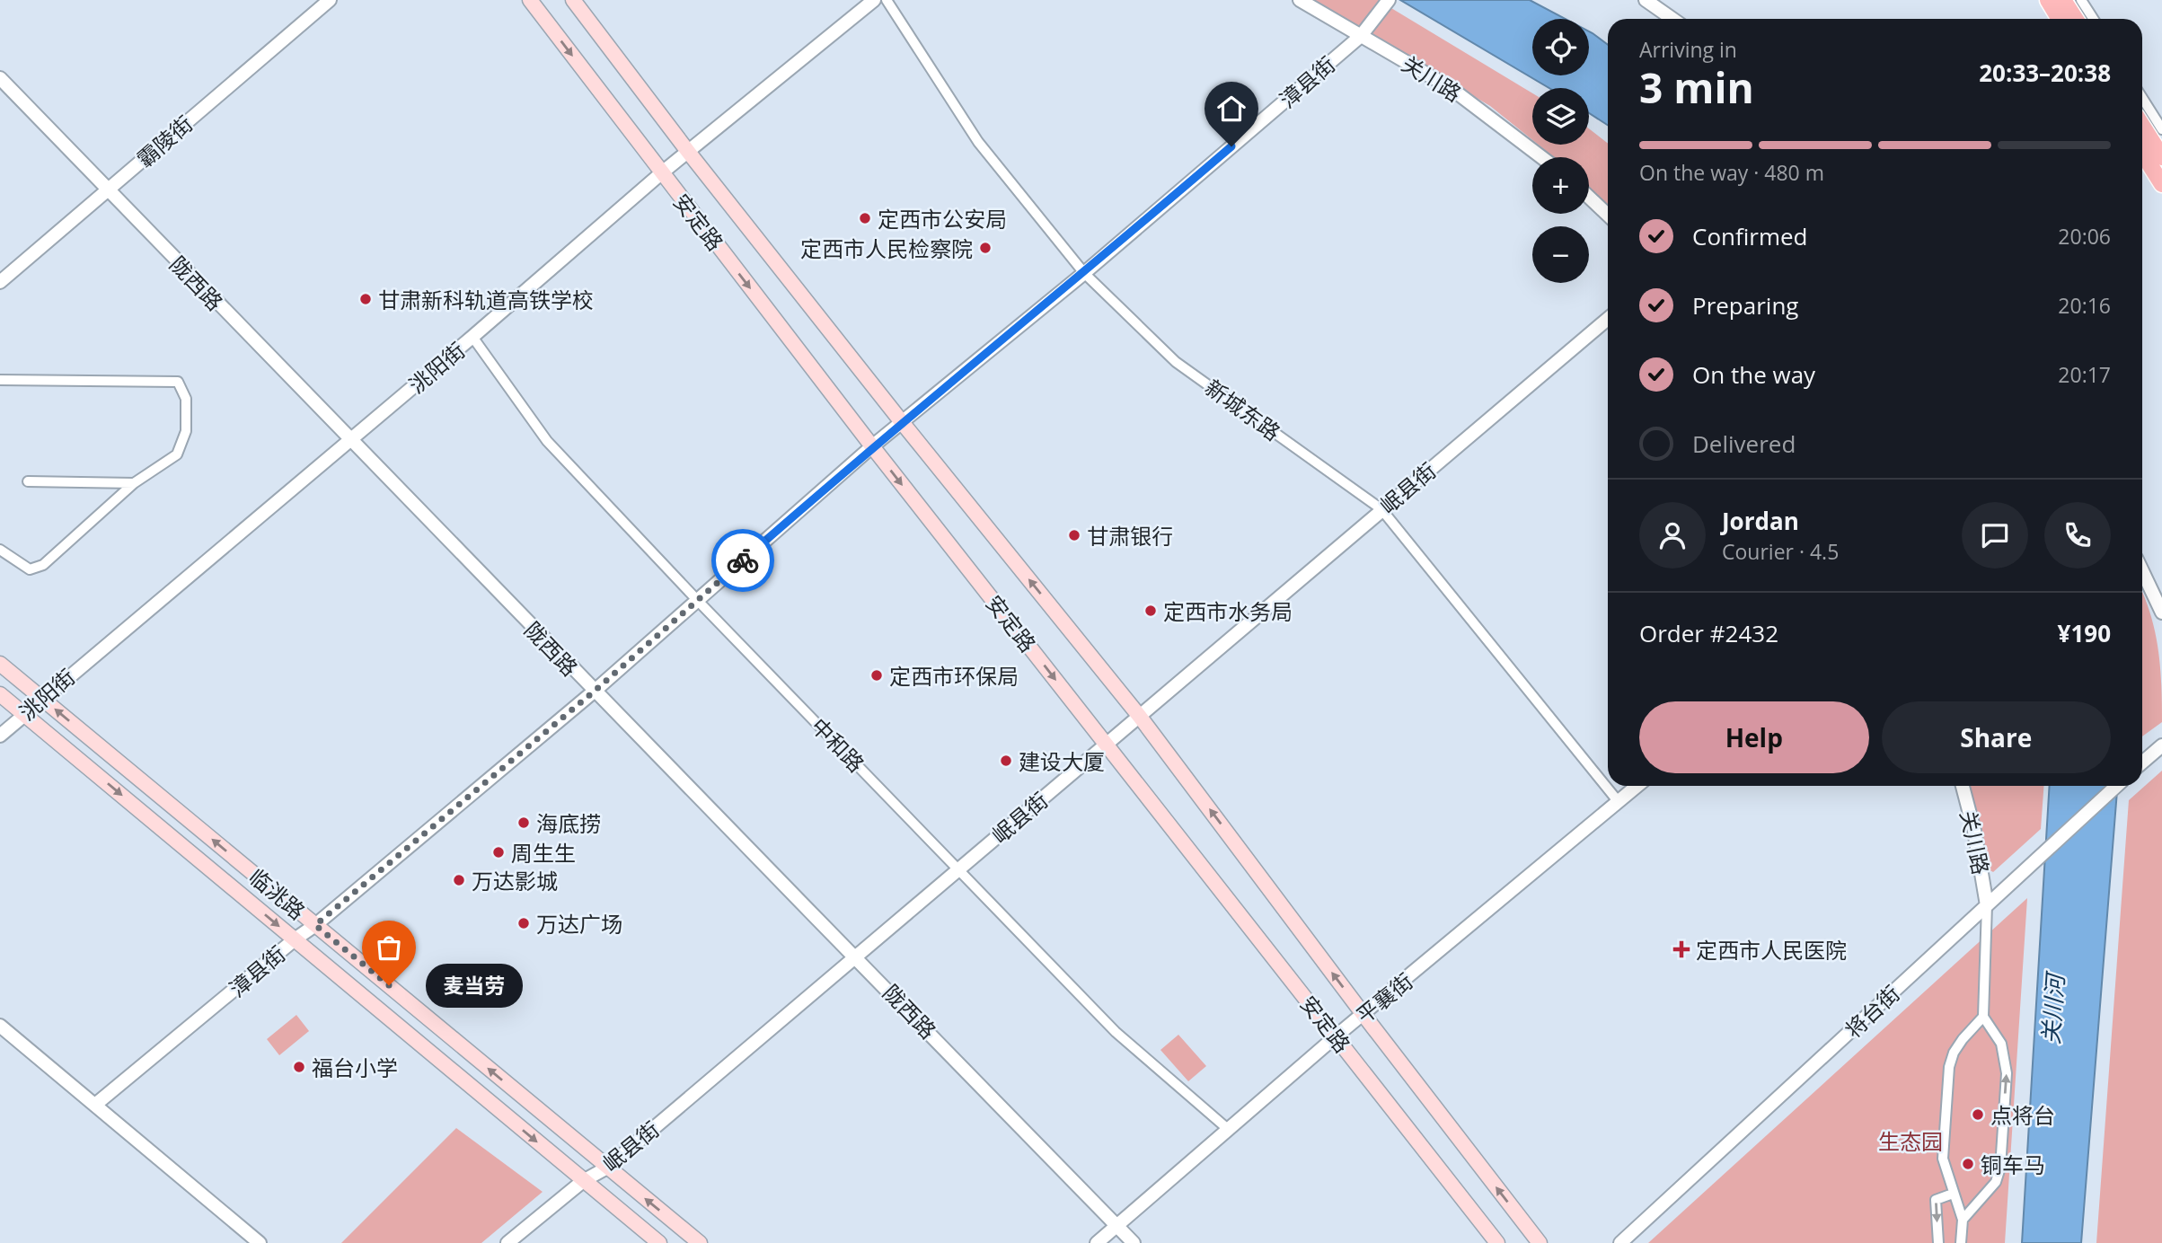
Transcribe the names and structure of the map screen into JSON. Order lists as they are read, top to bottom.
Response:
{
  "streets": {
    "main road": ["安定路", "临洮路"],
    "street": [
      "关川路",
      "漳县街",
      "霸陵街",
      "陇西路",
      "洮阳街",
      "新城东路",
      "岷县街",
      "中和路",
      "平襄街",
      "将台街"
    ]
  },
  "crossings": [
    ["关川路", "漳县街"],
    ["关川路", "将台街"],
    ["漳县街", "安定路"],
    ["漳县街", "陇西路"],
    ["漳县街", "新城东路"],
    ["漳县街", "中和路"],
    ["漳县街", "临洮路"],
    ["霸陵街", "陇西路"],
    ["安定路", "洮阳街"],
    ["安定路", "岷县街"],
    ["安定路", "平襄街"],
    ["陇西路", "洮阳街"],
    ["陇西路", "岷县街"],
    ["陇西路", "平襄街"],
    ["洮阳街", "中和路"],
    ["洮阳街", "临洮路"],
    ["新城东路", "岷县街"],
    ["新城东路", "平襄街"],
    ["岷县街", "中和路"],
    ["岷县街", "临洮路"],
    ["中和路", "平襄街"]
  ],
  "water": ["关川河"],
  "parks": ["生态园"],
  "places": {
    "other": [
      "定西市公安局",
      "定西市人民检察院",
      "甘肃新科轨道高铁学校",
      "甘肃银行",
      "定西市水务局",
      "定西市环保局",
      "建设大厦",
      "海底捞",
      "周生生",
      "万达影城",
      "万达广场",
      "麦当劳",
      "福台小学",
      "点将台",
      "铜车马"
    ],
    "health": ["定西市人民医院"]
  },
  "page": {
    "map_buttons": ["+", "−"],
    "heading": ["3 min", "Arriving in", "20:33–20:38"],
    "panel": [
      "Jordan",
      "Courier · 4.5",
      "Order #2432",
      "¥190"
    ],
    "bar": "On the way · 480 m",
    "list": [
      ["Confirmed", "20:06"],
      ["Preparing", "20:16"],
      ["On the way", "20:17"],
      "Delivered"
    ],
    "buttons": ["Help", "Share"],
    "bubble": "麦当劳"
  }
}
